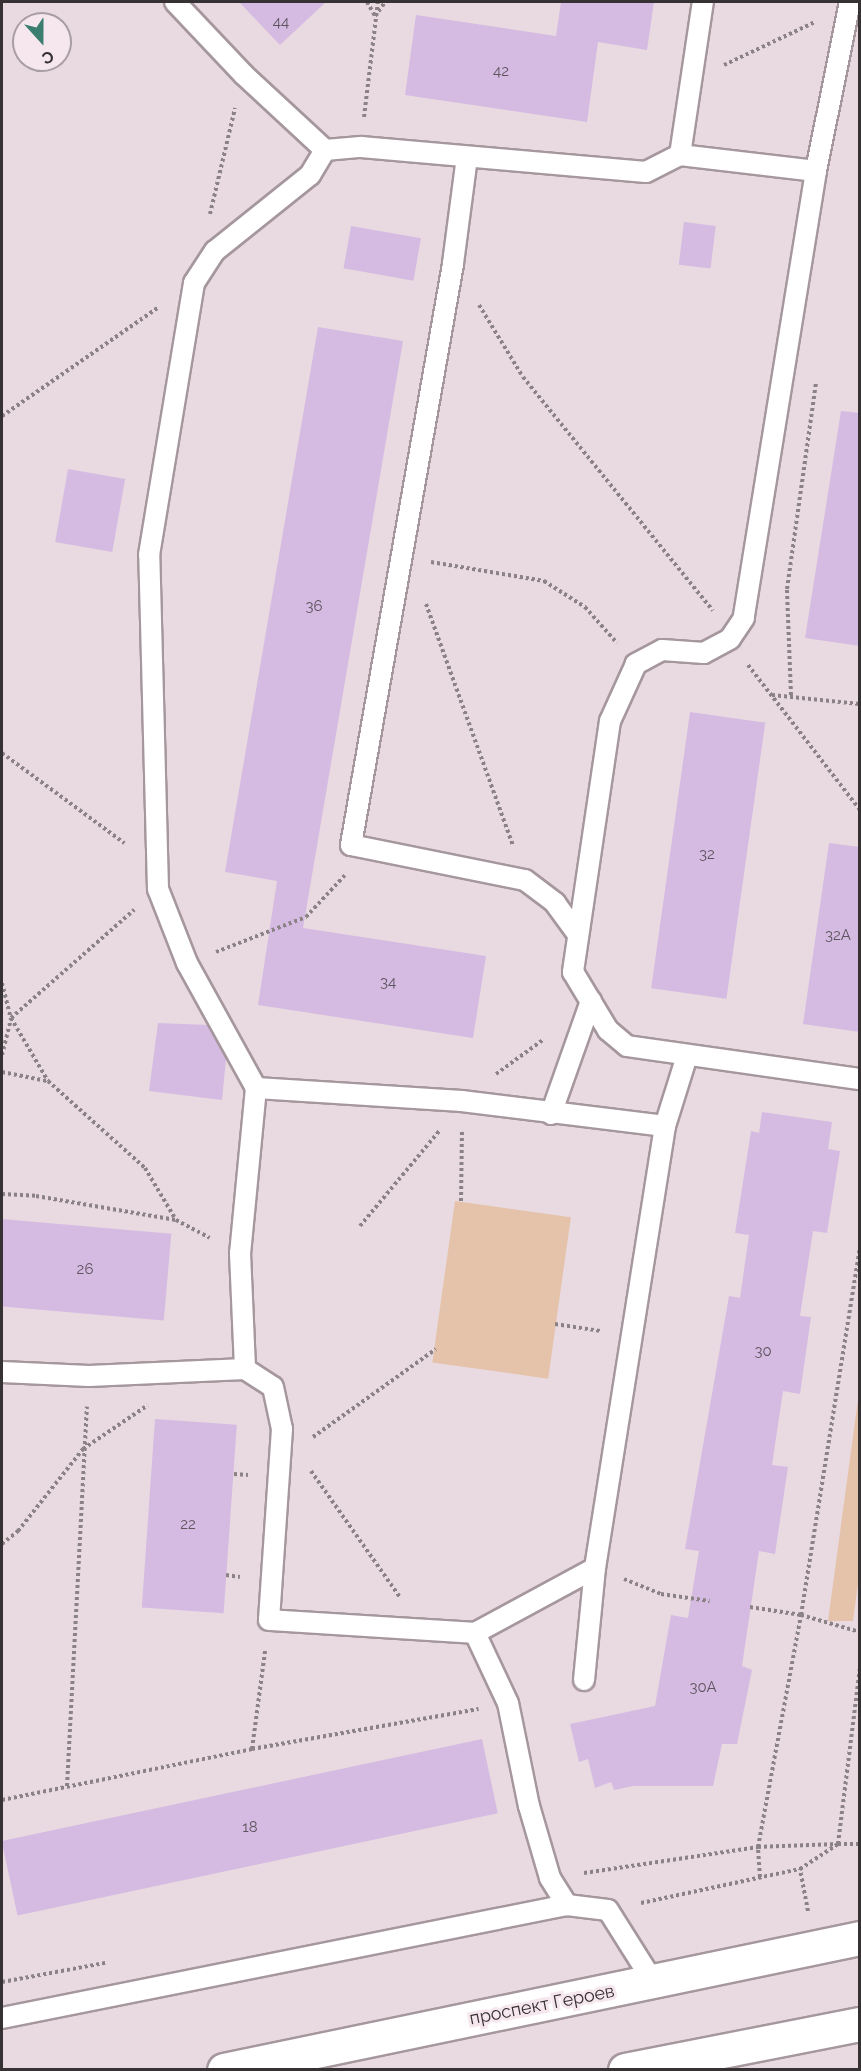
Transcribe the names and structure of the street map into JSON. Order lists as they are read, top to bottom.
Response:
{
  "streets": {
    "main road": ["проспект Героев"]
  },
  "house_numbers": [
    "44",
    "42",
    "36",
    "32",
    "32А",
    "34",
    "26",
    "30",
    "22",
    "30А",
    "18"
  ],
  "north": "bottom"
}
